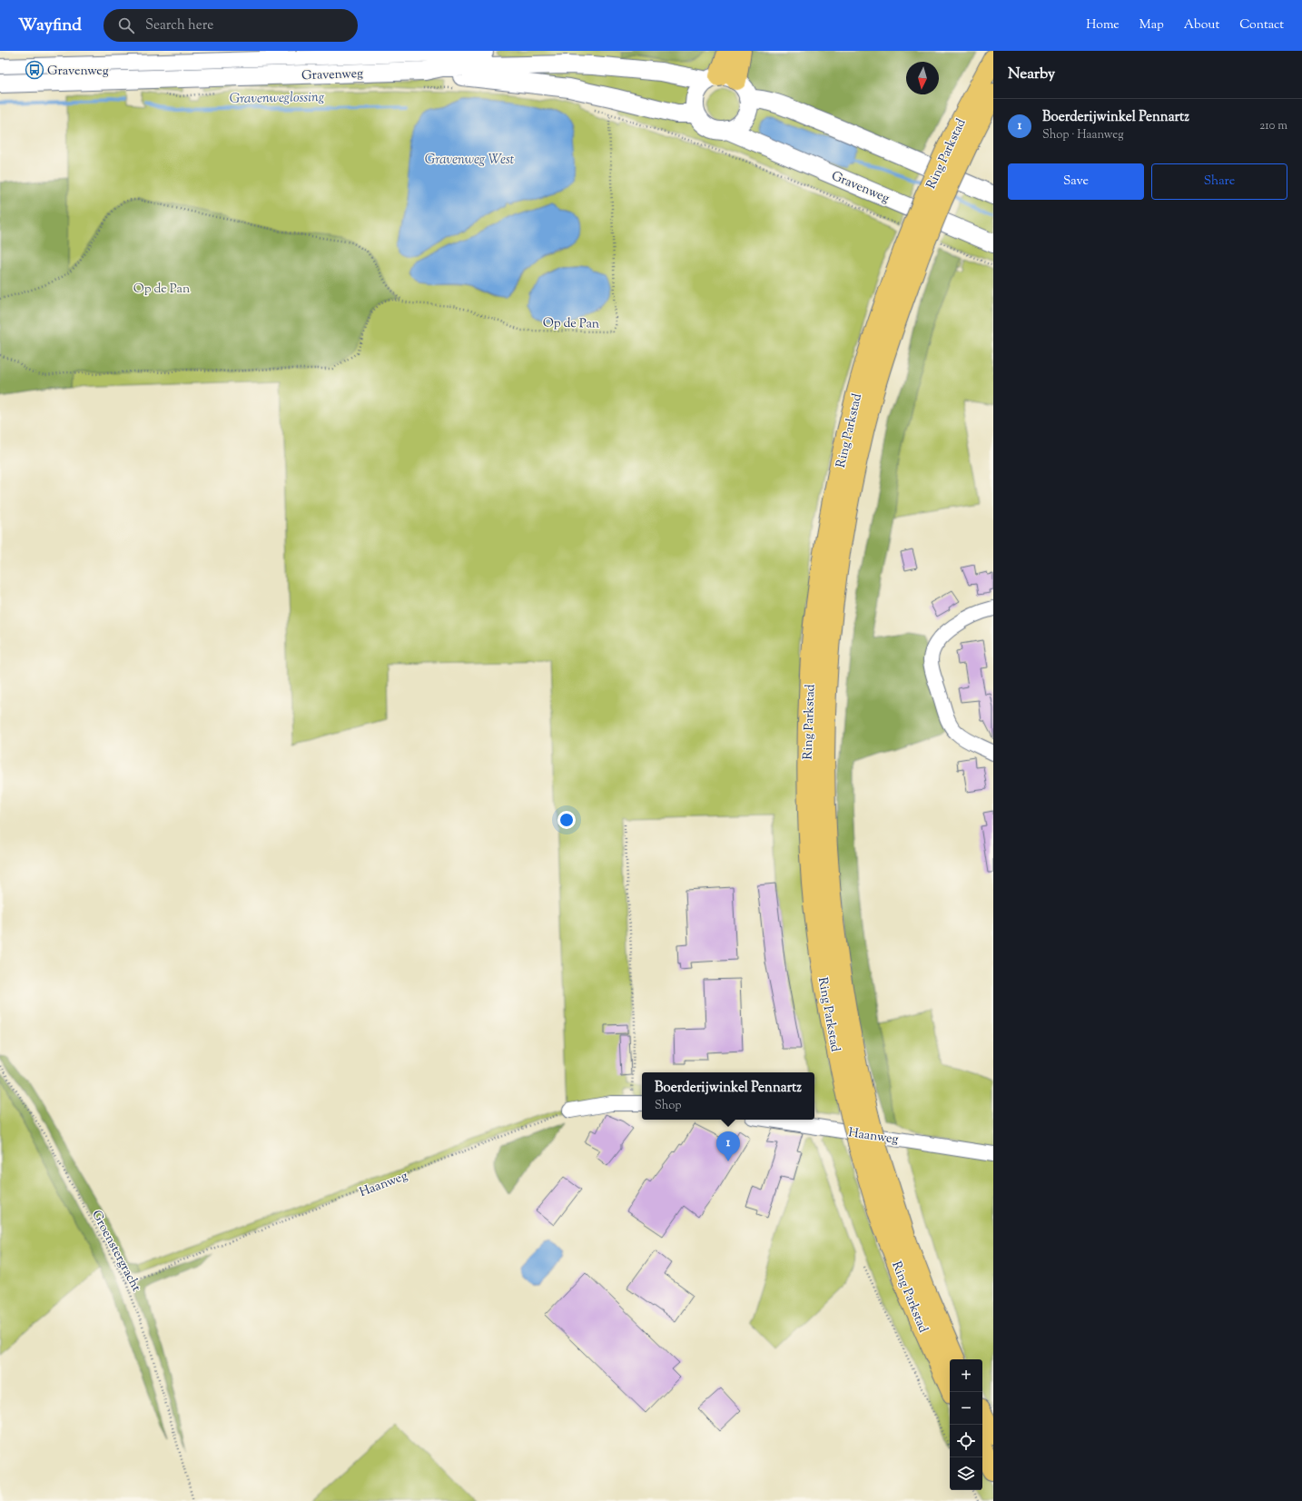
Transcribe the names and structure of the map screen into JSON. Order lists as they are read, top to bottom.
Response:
{
  "streets": {
    "highway": ["Ring Parkstad"],
    "street": ["Gravenweg", "Haanweg"],
    "path": ["Op de Pan", "Groenstergracht"]
  },
  "crossings": [
    ["Haanweg", "Groenstergracht"]
  ],
  "water": ["Gravenweglossing", "Gravenweg West"],
  "parks": ["Op de Pan"],
  "places": {
    "bus stop": ["Gravenweg"]
  },
  "north": "bottom",
  "page": {
    "header": "Wayfind",
    "search": "Search here",
    "nav": [
      "Home",
      "Map",
      "About",
      "Contact"
    ],
    "heading": "Nearby",
    "list": [
      {
        "mark": "1",
        "name": "Boerderijwinkel Pennartz",
        "note": "Shop · Haanweg",
        "value": "210 m"
      }
    ],
    "buttons": ["Save", "Share"],
    "popup": ["Boerderijwinkel Pennartz", "Shop"],
    "pins": "1",
    "map_buttons": ["+", "−"]
  }
}
